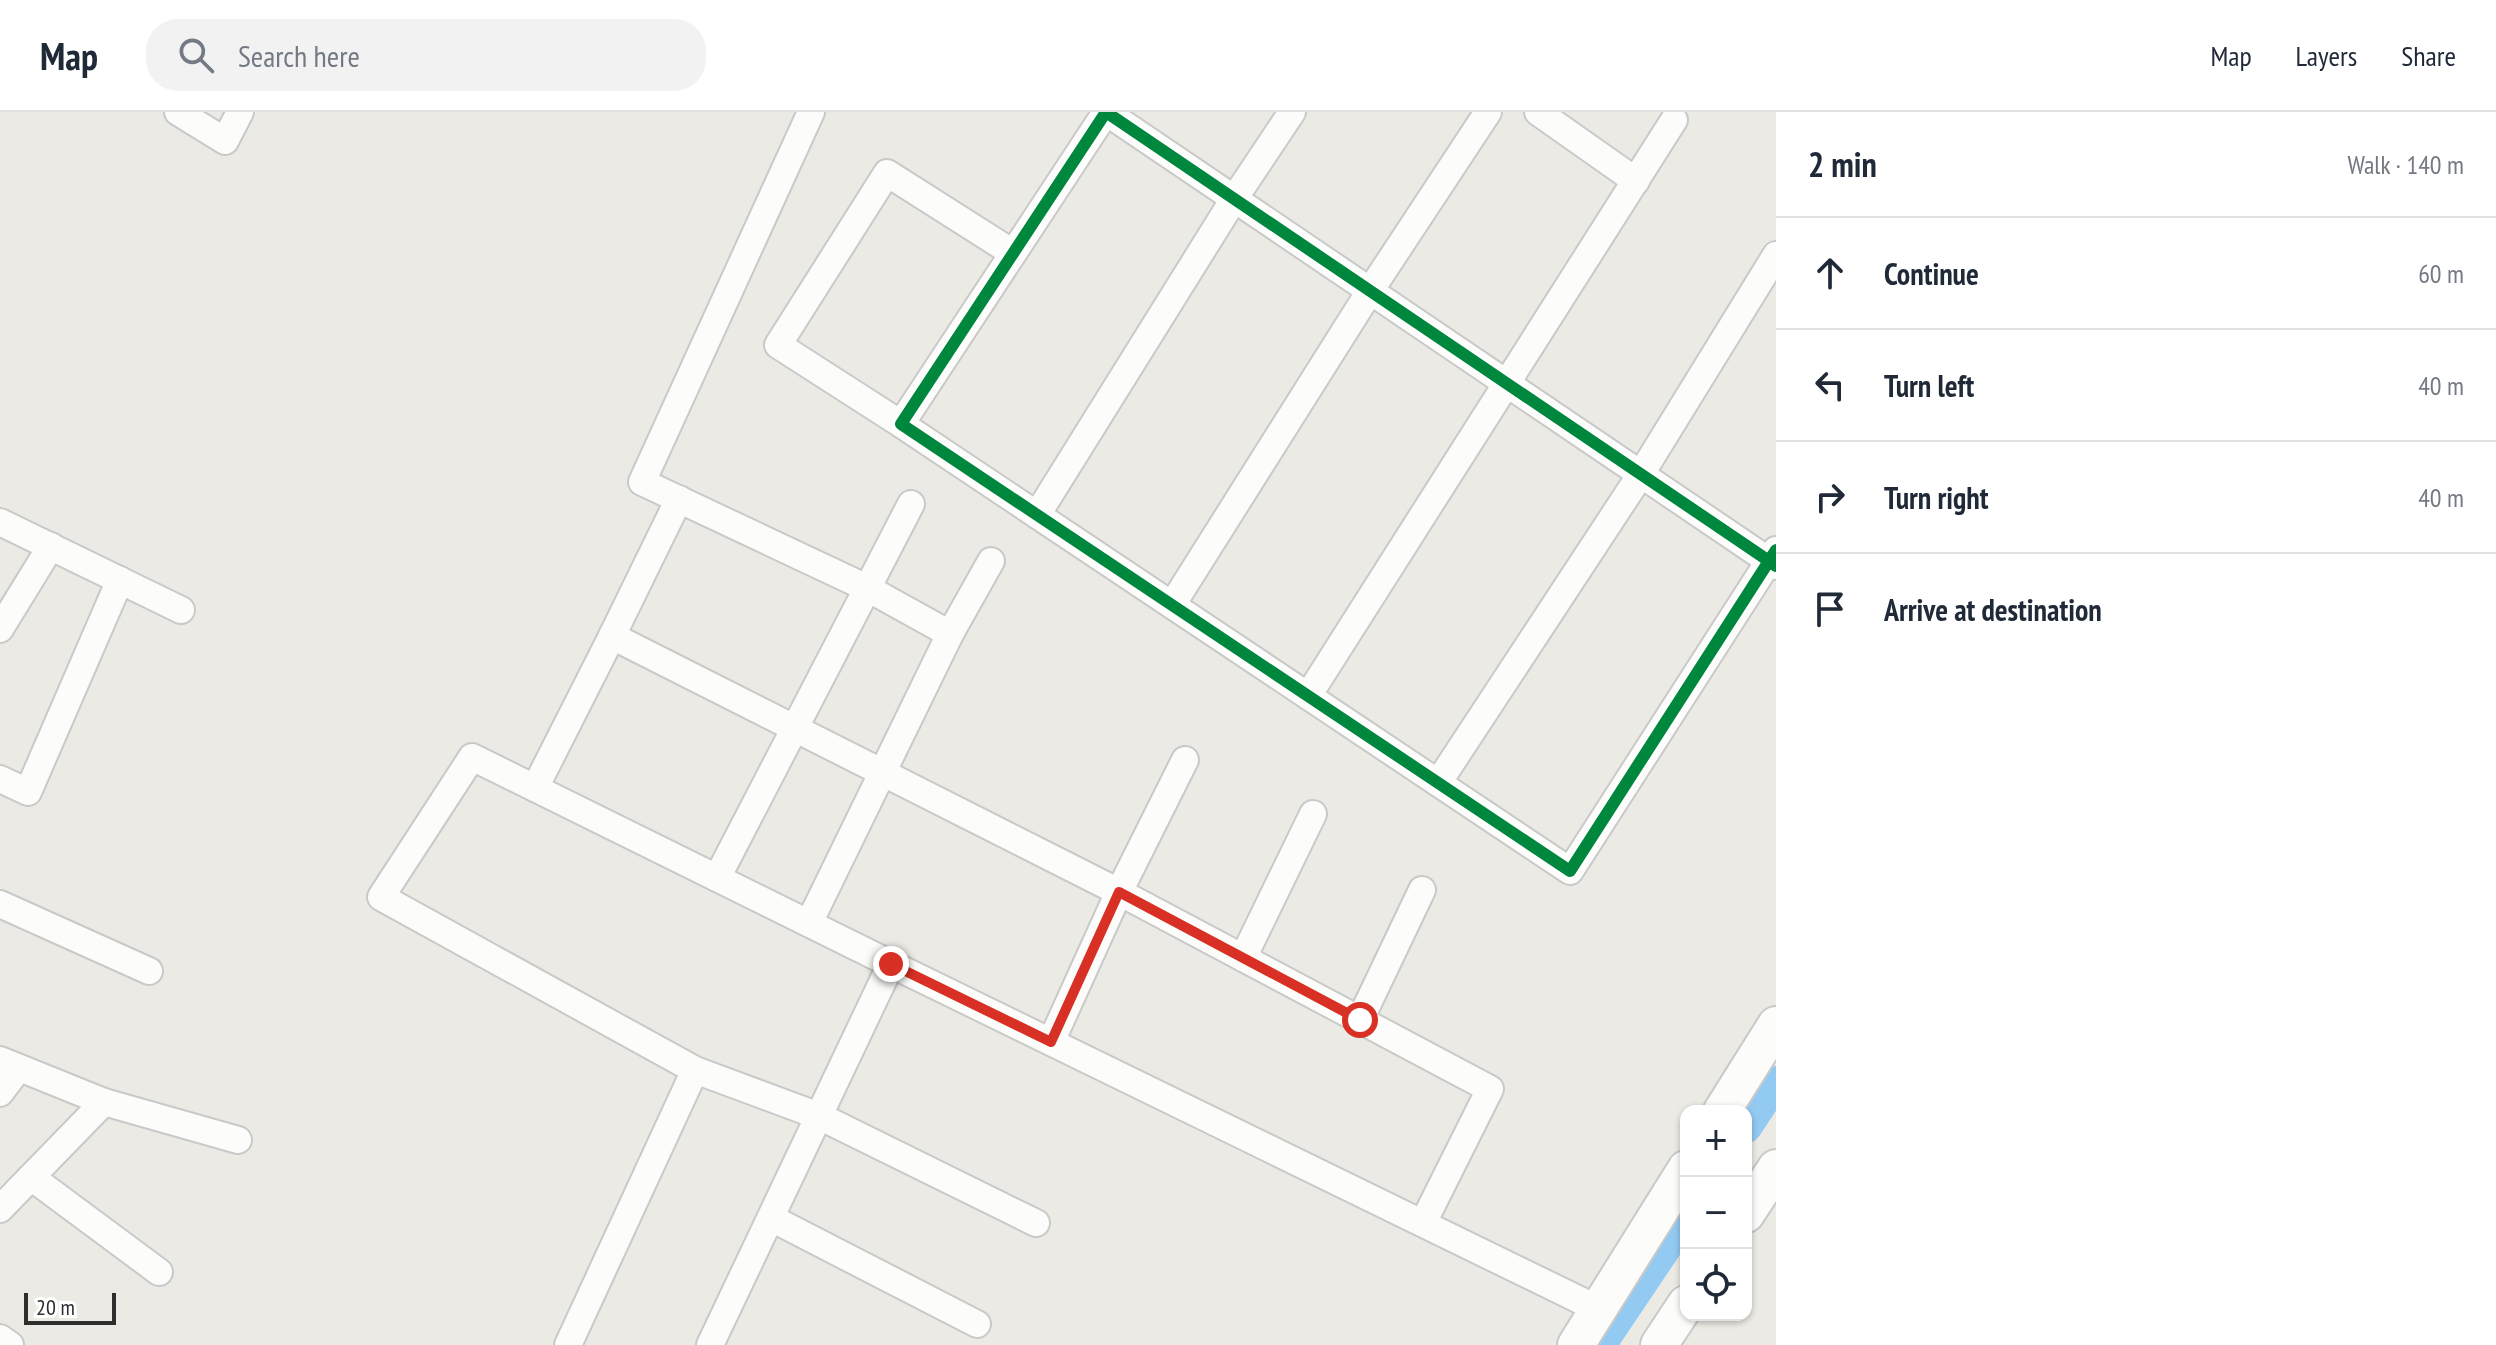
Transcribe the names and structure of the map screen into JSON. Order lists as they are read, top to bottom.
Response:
{
  "scale_bar": "20 m",
  "page": {
    "header": "Map",
    "search": "Search here",
    "nav": ["Map", "Layers", "Share"],
    "heading": ["2 min", "Walk · 140 m"],
    "list": [
      ["Continue", "60 m"],
      ["Turn left", "40 m"],
      ["Turn right", "40 m"],
      "Arrive at destination"
    ],
    "map_buttons": ["+", "−"],
    "scale": "20 m"
  }
}
